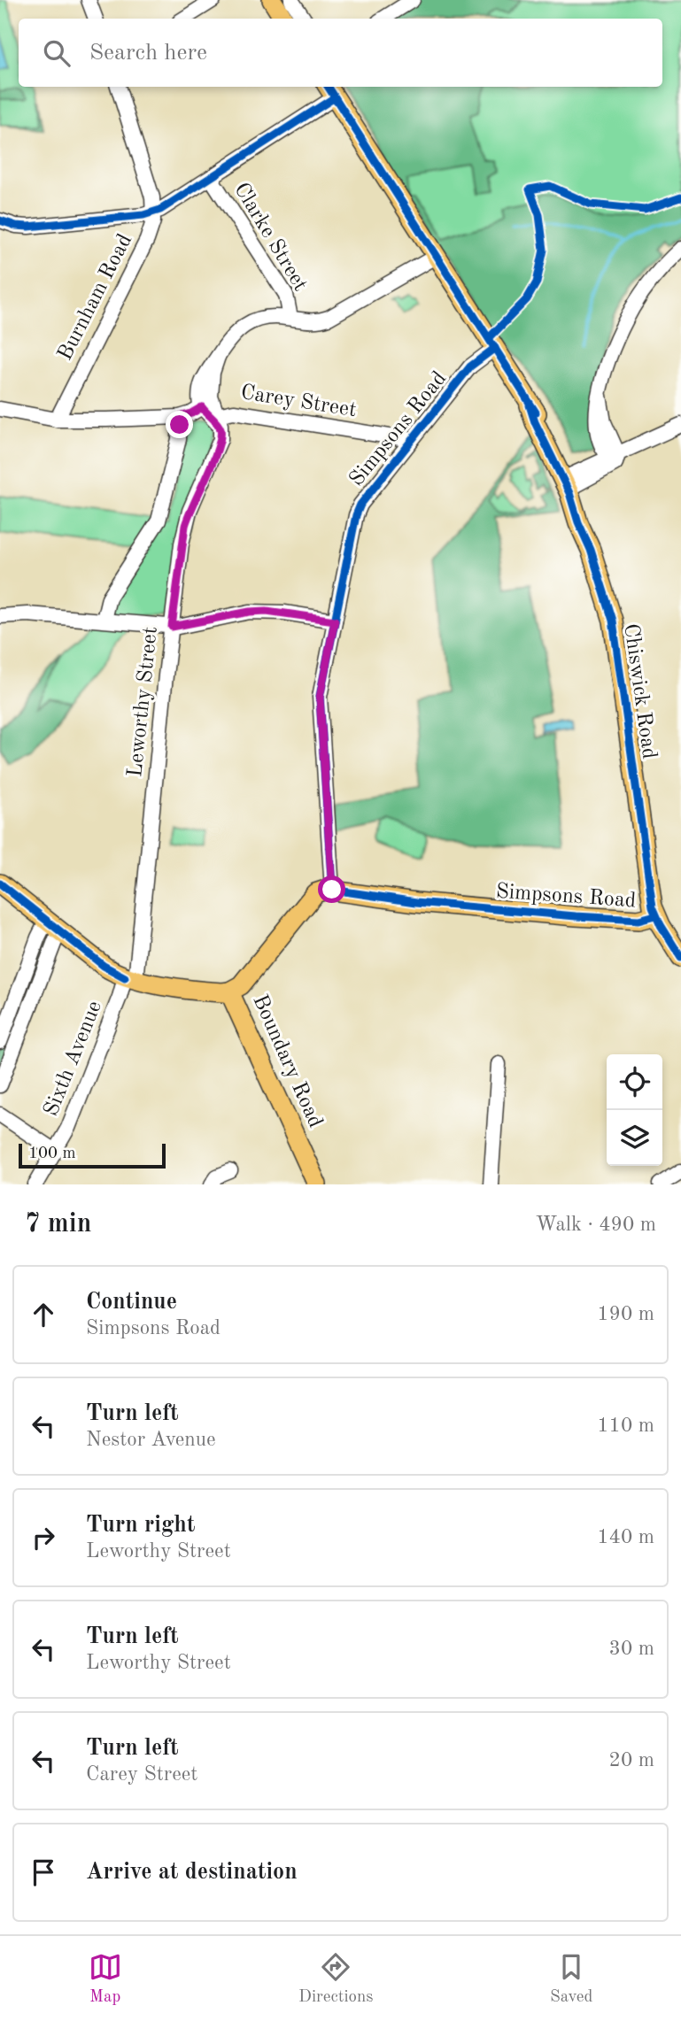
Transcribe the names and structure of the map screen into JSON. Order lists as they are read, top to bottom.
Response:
{
  "streets": {
    "main road": ["Simpsons Road", "Chiswick Road", "Boundary Road"],
    "street": [
      "Clarke Street",
      "Burnham Road",
      "Carey Street",
      "Leworthy Street",
      "Sixth Avenue"
    ]
  },
  "crossings": [
    ["Carey Street", "Simpsons Road"],
    ["Simpsons Road", "Chiswick Road"],
    ["Simpsons Road", "Boundary Road"],
    ["Leworthy Street", "Sixth Avenue"]
  ],
  "scale_bar": "100 m",
  "page": {
    "search": "Search here",
    "scale": "100 m",
    "heading": ["7 min", "Walk · 490 m"],
    "list": [
      ["Continue", "Simpsons Road", "190 m"],
      ["Turn left", "Nestor Avenue", "110 m"],
      ["Turn right", "Leworthy Street", "140 m"],
      ["Turn left", "Leworthy Street", "30 m"],
      ["Turn left", "Carey Street", "20 m"],
      "Arrive at destination"
    ],
    "nav": ["Map", "Directions", "Saved"]
  }
}
